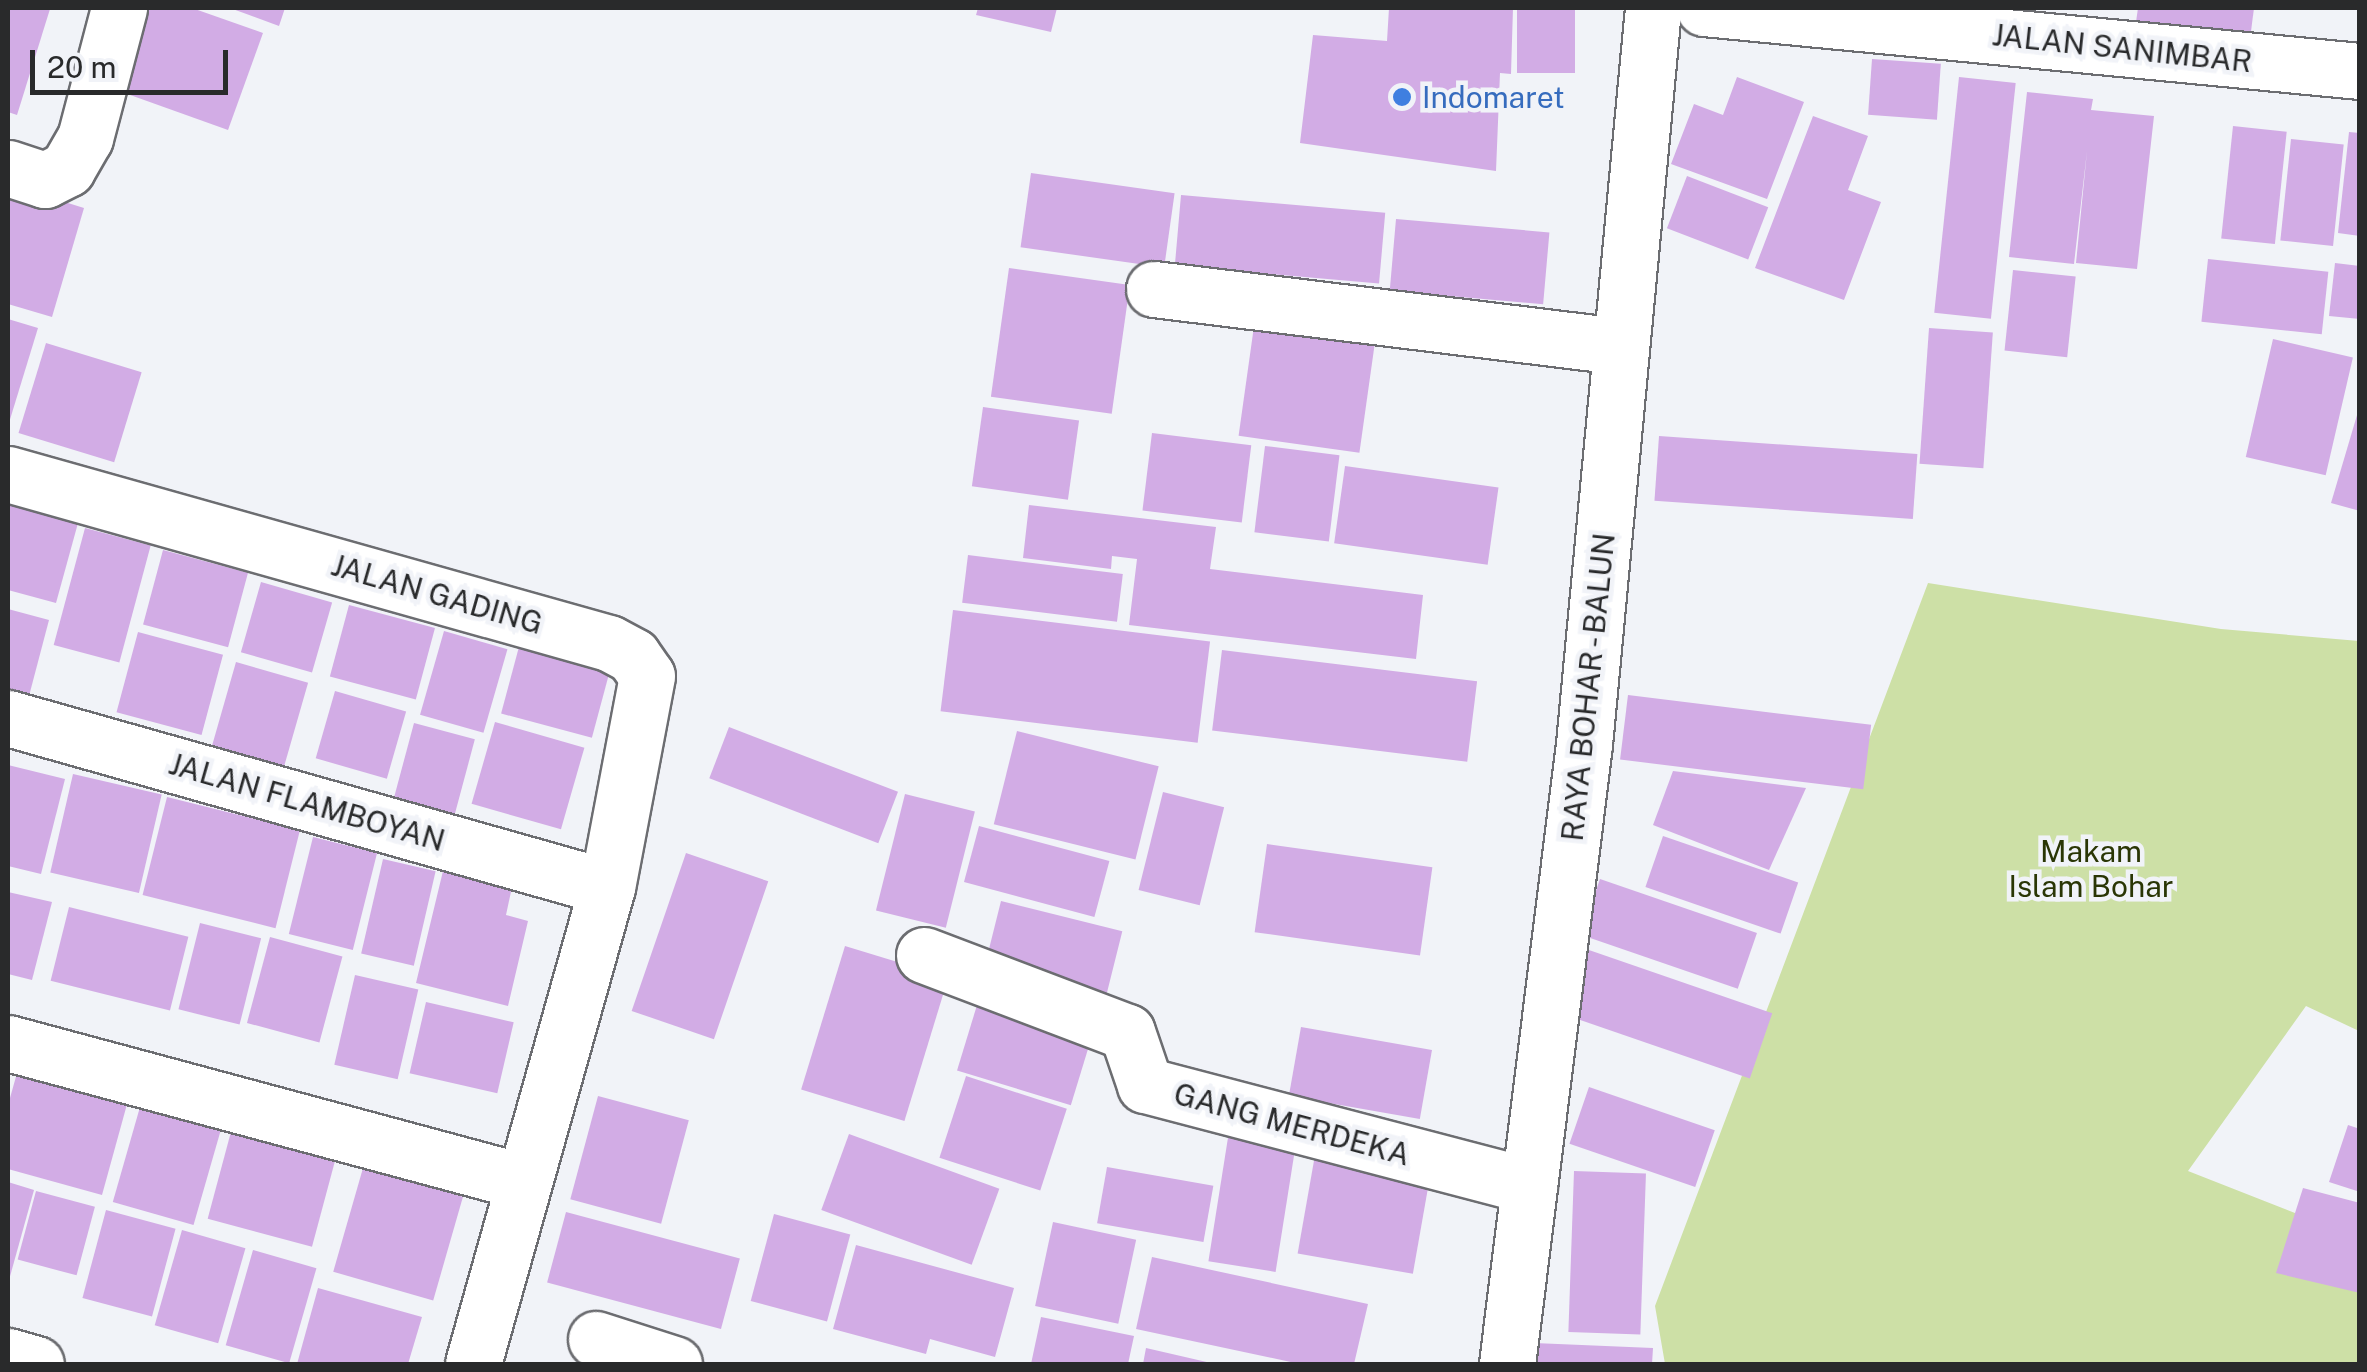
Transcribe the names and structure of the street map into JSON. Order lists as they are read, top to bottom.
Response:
{
  "streets": {
    "street": [
      "JALAN SANIMBAR",
      "JALAN GADING",
      "RAYA BOHAR - BALUN",
      "JALAN FLAMBOYAN",
      "GANG MERDEKA"
    ]
  },
  "crossings": [
    ["JALAN GADING", "JALAN FLAMBOYAN"],
    ["RAYA BOHAR - BALUN", "GANG MERDEKA"]
  ],
  "parks": ["Makam Islam Bohar"],
  "places": ["Indomaret"],
  "scale_bar": "20 m"
}
